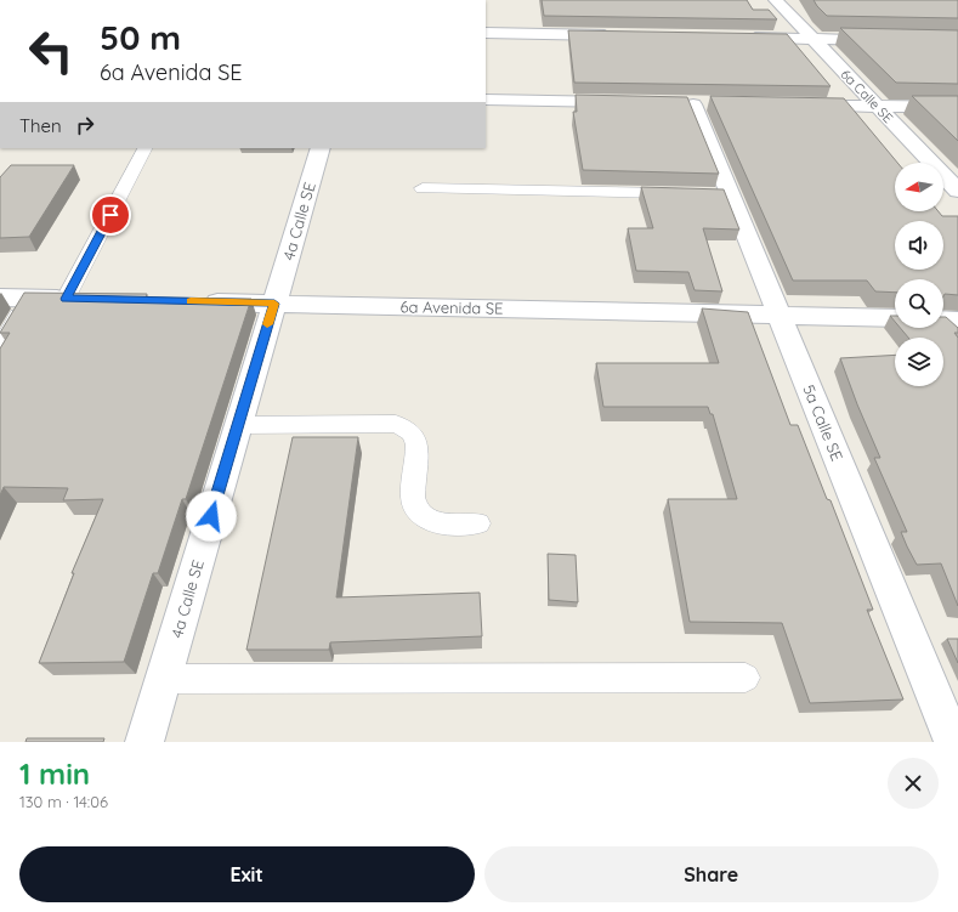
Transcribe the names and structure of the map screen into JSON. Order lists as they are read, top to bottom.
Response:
{
  "streets": {
    "street": [
      "6a Calle SE",
      "4a Calle SE",
      "6a Avenida SE",
      "5a Calle SE"
    ]
  },
  "crossings": [
    ["4a Calle SE", "6a Avenida SE"],
    ["6a Avenida SE", "5a Calle SE"]
  ],
  "north": "left",
  "page": {
    "turn": ["50 m", "6a Avenida SE"],
    "then": "Then",
    "heading": ["1 min", "130 m · 14:06"],
    "buttons": ["Exit", "Share"]
  }
}
